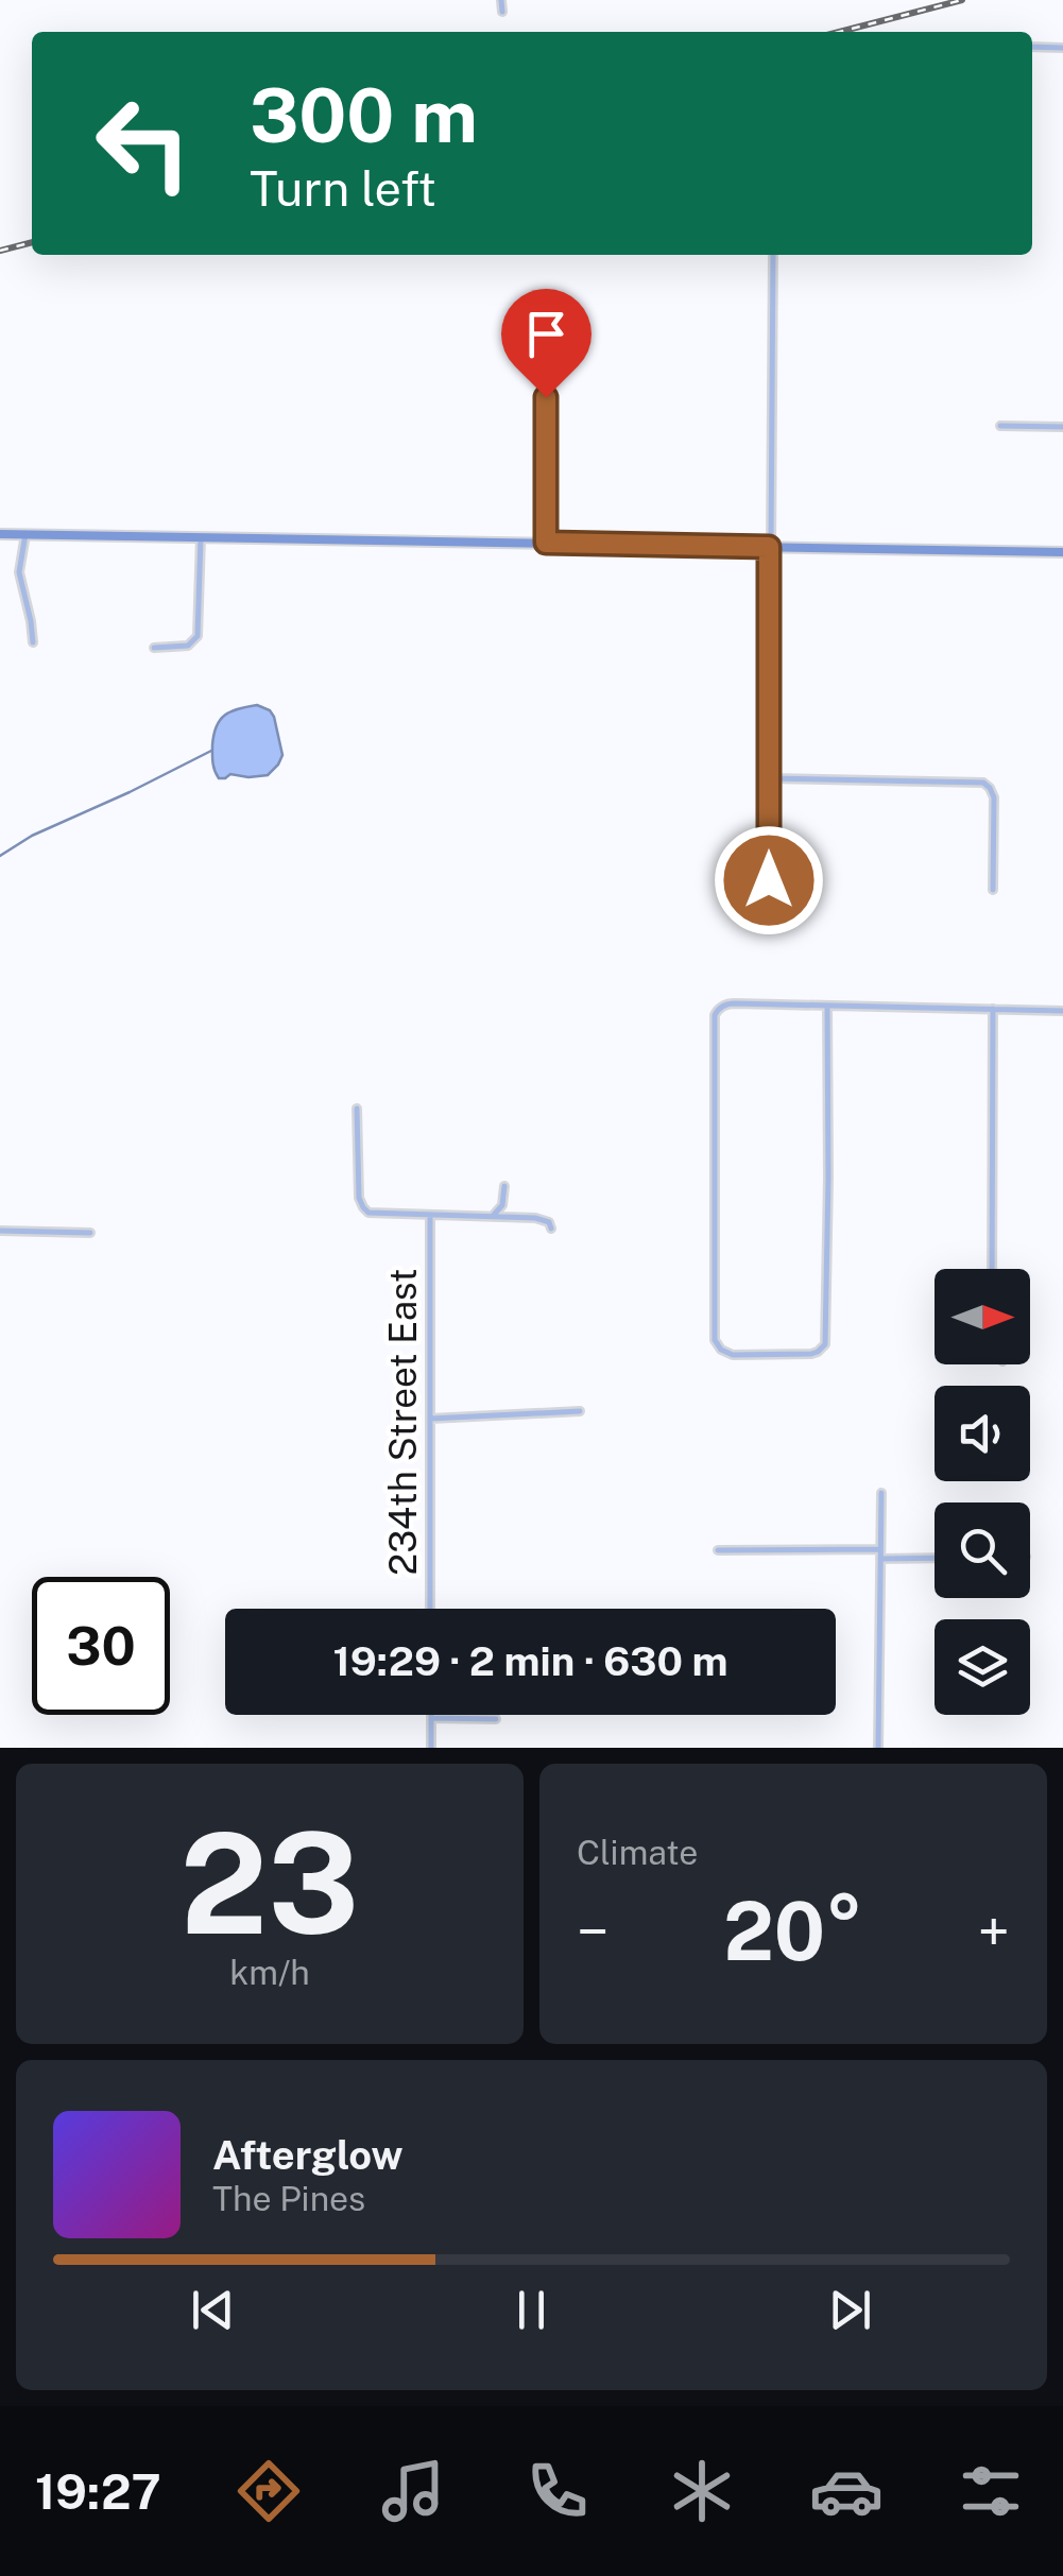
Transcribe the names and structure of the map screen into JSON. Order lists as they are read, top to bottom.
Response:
{
  "streets": {
    "street": ["234th Street East"]
  },
  "north": "right",
  "page": {
    "turn": ["300 m", "Turn left"],
    "limit": "30",
    "trip": "19:29 · 2 min · 630 m",
    "tile": [
      ["23", "km/h"],
      "Climate"
    ],
    "heat": ["−", "20°", "+"],
    "song": ["Afterglow", "The Pines"],
    "tabs": "19:27"
  }
}
